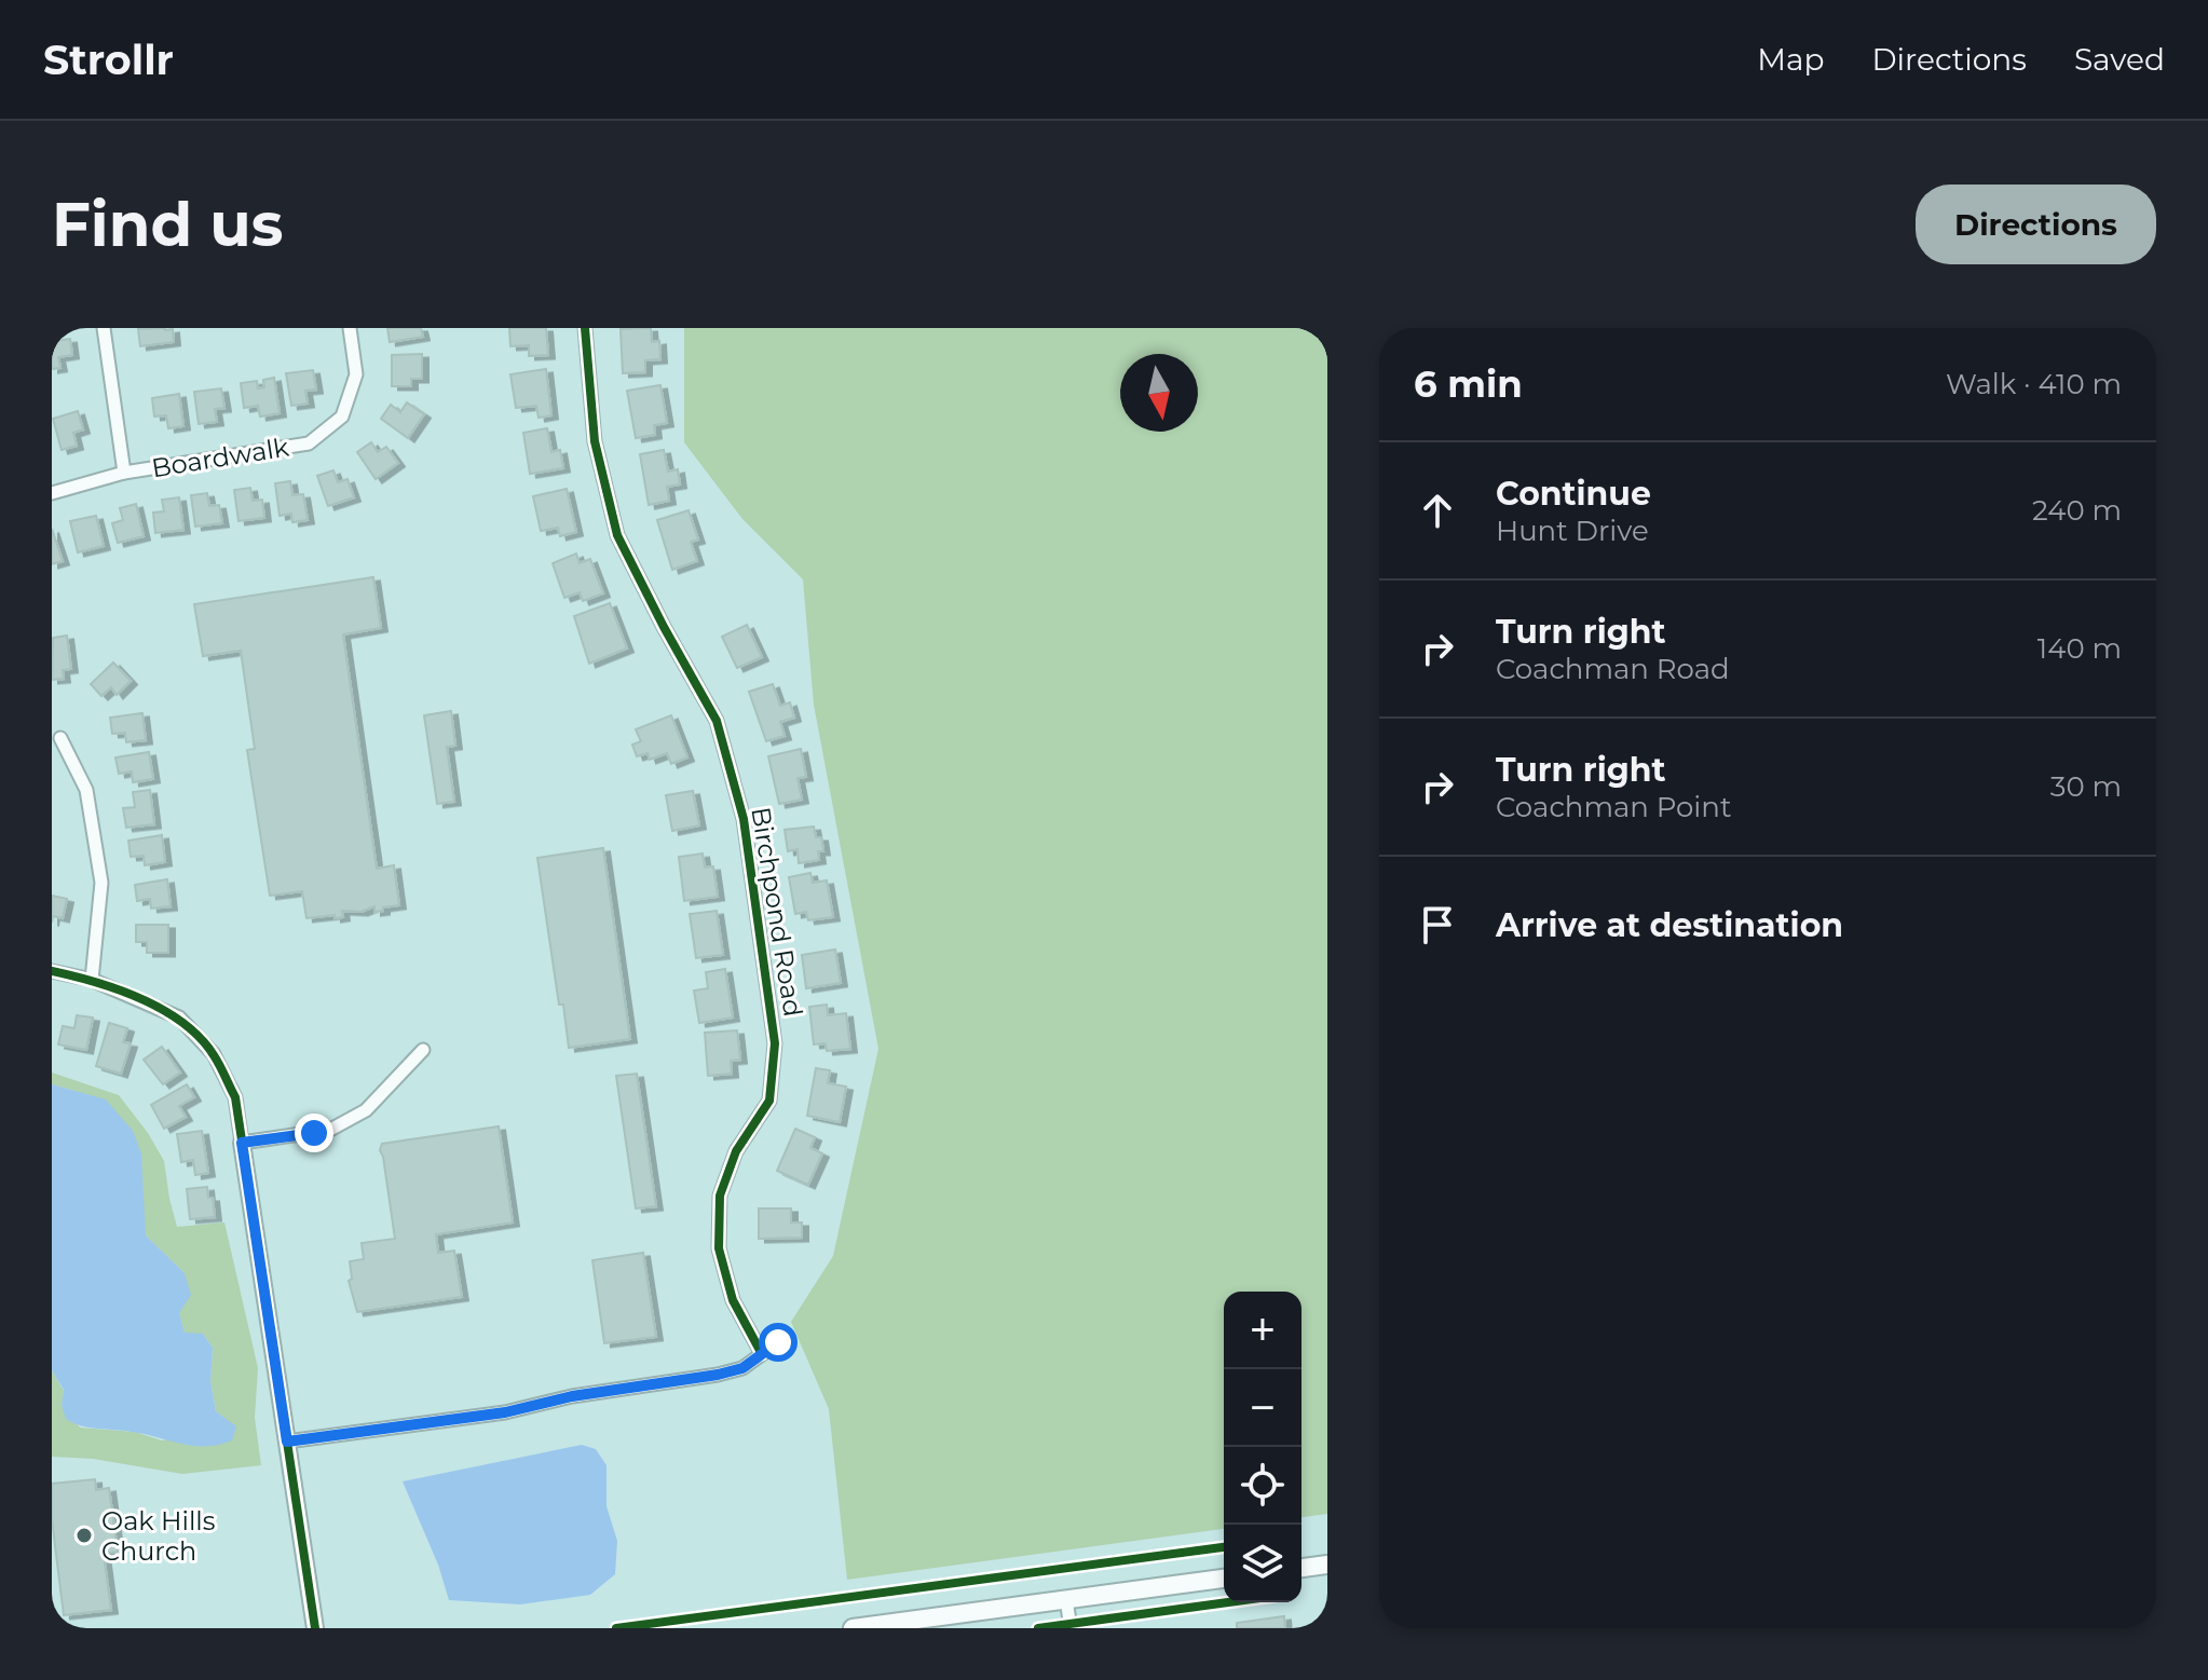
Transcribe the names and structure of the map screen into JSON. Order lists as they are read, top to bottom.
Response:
{
  "streets": {
    "street": ["Boardwalk", "Birchpond Road"]
  },
  "places": ["Oak Hills Church"],
  "north": "bottom",
  "page": {
    "header": "Strollr",
    "nav": ["Map", "Directions", "Saved"],
    "buttons": "Directions",
    "title": "Find us",
    "heading": ["6 min", "Walk · 410 m"],
    "list": [
      ["Continue", "Hunt Drive", "240 m"],
      ["Turn right", "Coachman Road", "140 m"],
      ["Turn right", "Coachman Point", "30 m"],
      "Arrive at destination"
    ],
    "map_buttons": ["+", "−"]
  }
}
